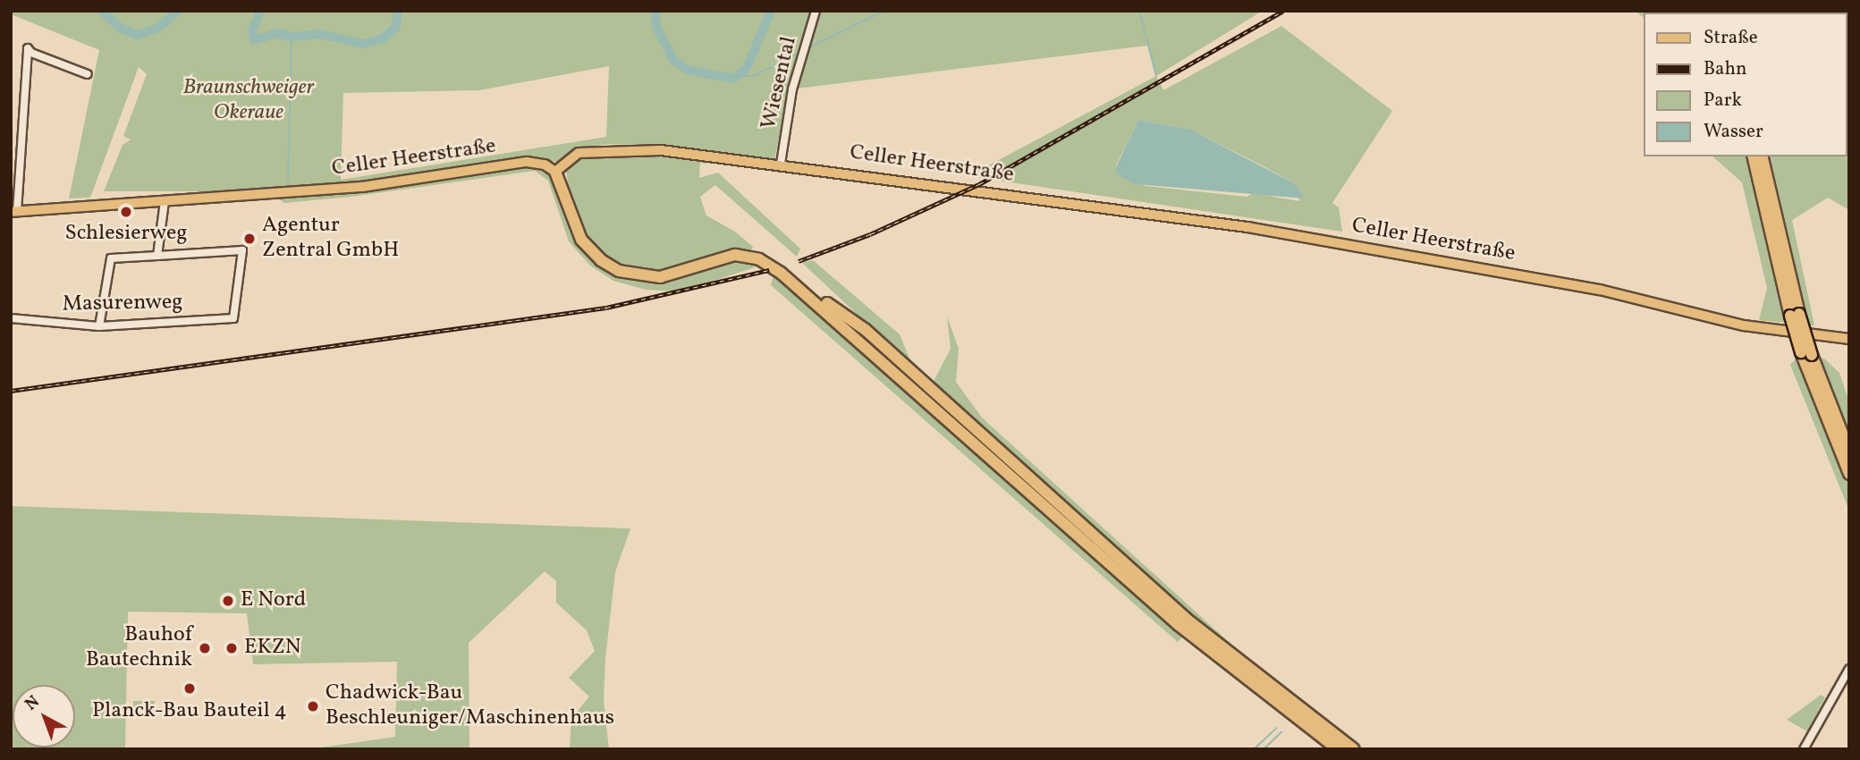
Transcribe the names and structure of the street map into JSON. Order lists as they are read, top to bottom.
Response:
{
  "streets": {
    "main road": ["Celler Heerstraße"],
    "street": ["Wiesental", "Masurenweg"]
  },
  "crossings": [
    ["Wiesental", "Celler Heerstraße"]
  ],
  "parks": ["Braunschweiger Okeraue"],
  "places": [
    "Schlesierweg",
    "Agentur Zentral GmbH",
    "E Nord",
    "Bauhof Bautechnik",
    "EKZN",
    "Planck-Bau Bauteil 4",
    "Chadwick-Bau Beschleuniger/Maschinenhaus"
  ],
  "legend": [
    "Straße",
    "Bahn",
    "Park",
    "Wasser"
  ],
  "north": "top left"
}
